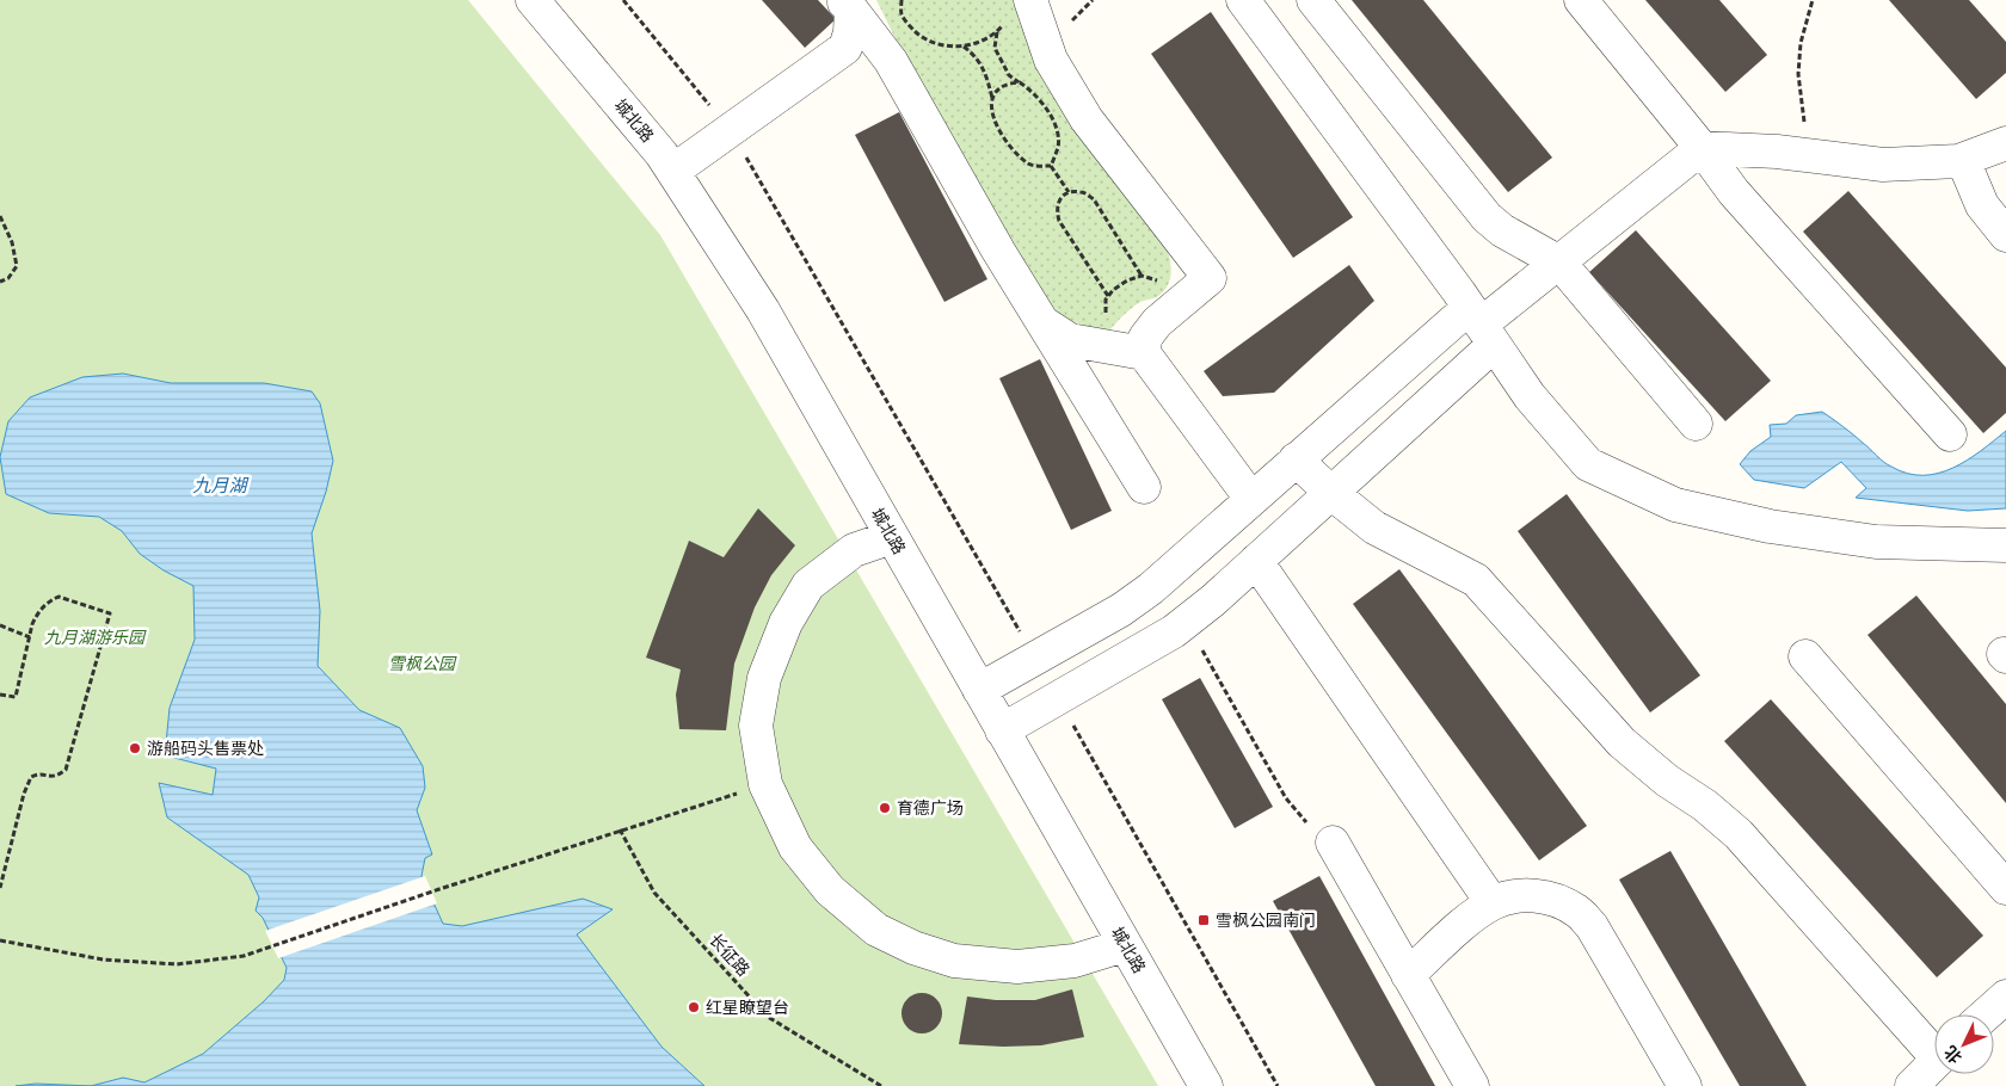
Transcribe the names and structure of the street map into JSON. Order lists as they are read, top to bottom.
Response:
{
  "streets": {
    "street": ["城北路"],
    "path": ["长征路"]
  },
  "water": ["九月湖"],
  "parks": ["九月湖游乐园", "雪枫公园"],
  "places": {
    "other": ["游船码头售票处", "育德广场", "红星瞭望台"],
    "transit": ["雪枫公园南门"]
  },
  "north": "bottom left"
}
